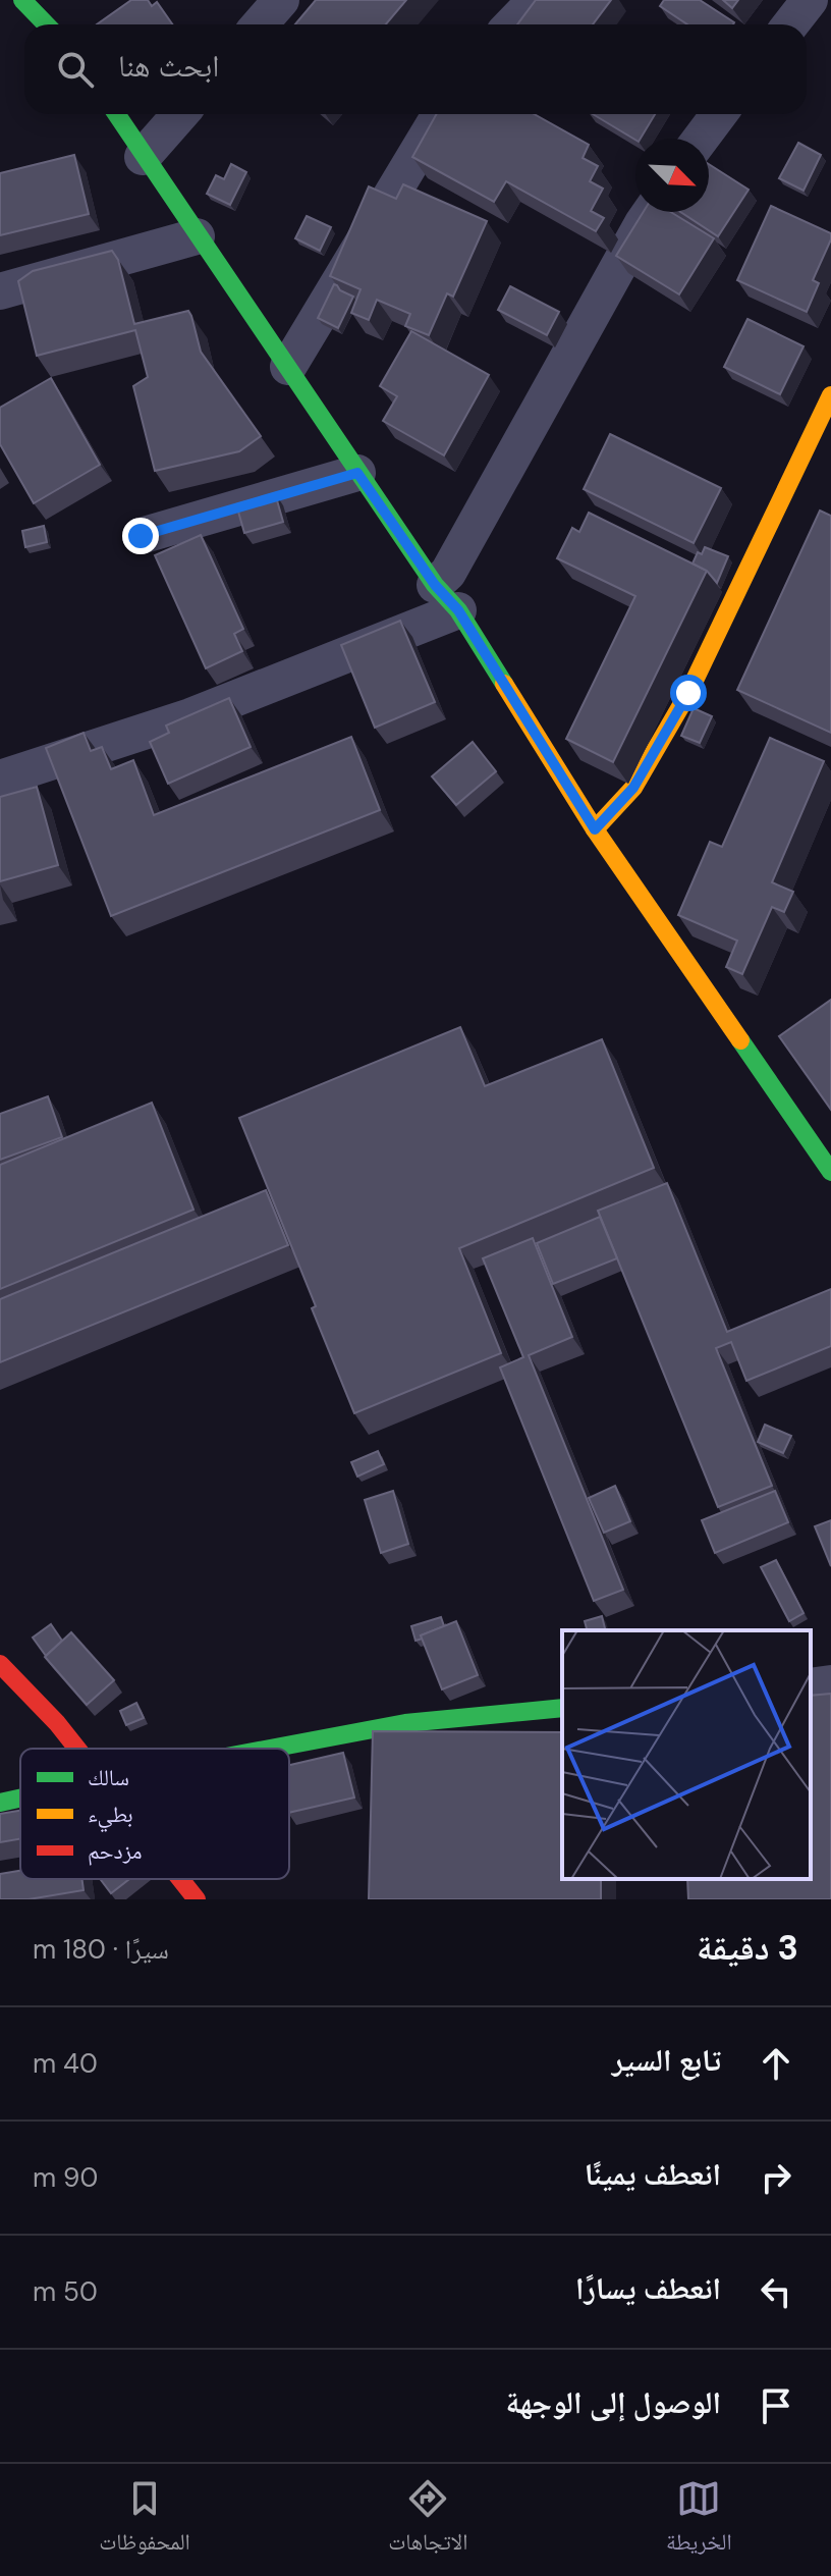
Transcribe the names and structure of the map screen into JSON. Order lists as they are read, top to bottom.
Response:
{
  "legend": ["سالك", "بطيء", "مزدحم"],
  "north": "bottom right",
  "page": {
    "search": "ابحث هنا",
    "heading": ["3 دقيقة", "سيرًا · 180 m"],
    "list": [
      ["تابع السير", "40 m"],
      ["انعطف يمينًا", "90 m"],
      ["انعطف يسارًا", "50 m"],
      "الوصول إلى الوجهة"
    ],
    "nav": ["الخريطة", "الاتجاهات", "المحفوظات"]
  }
}
